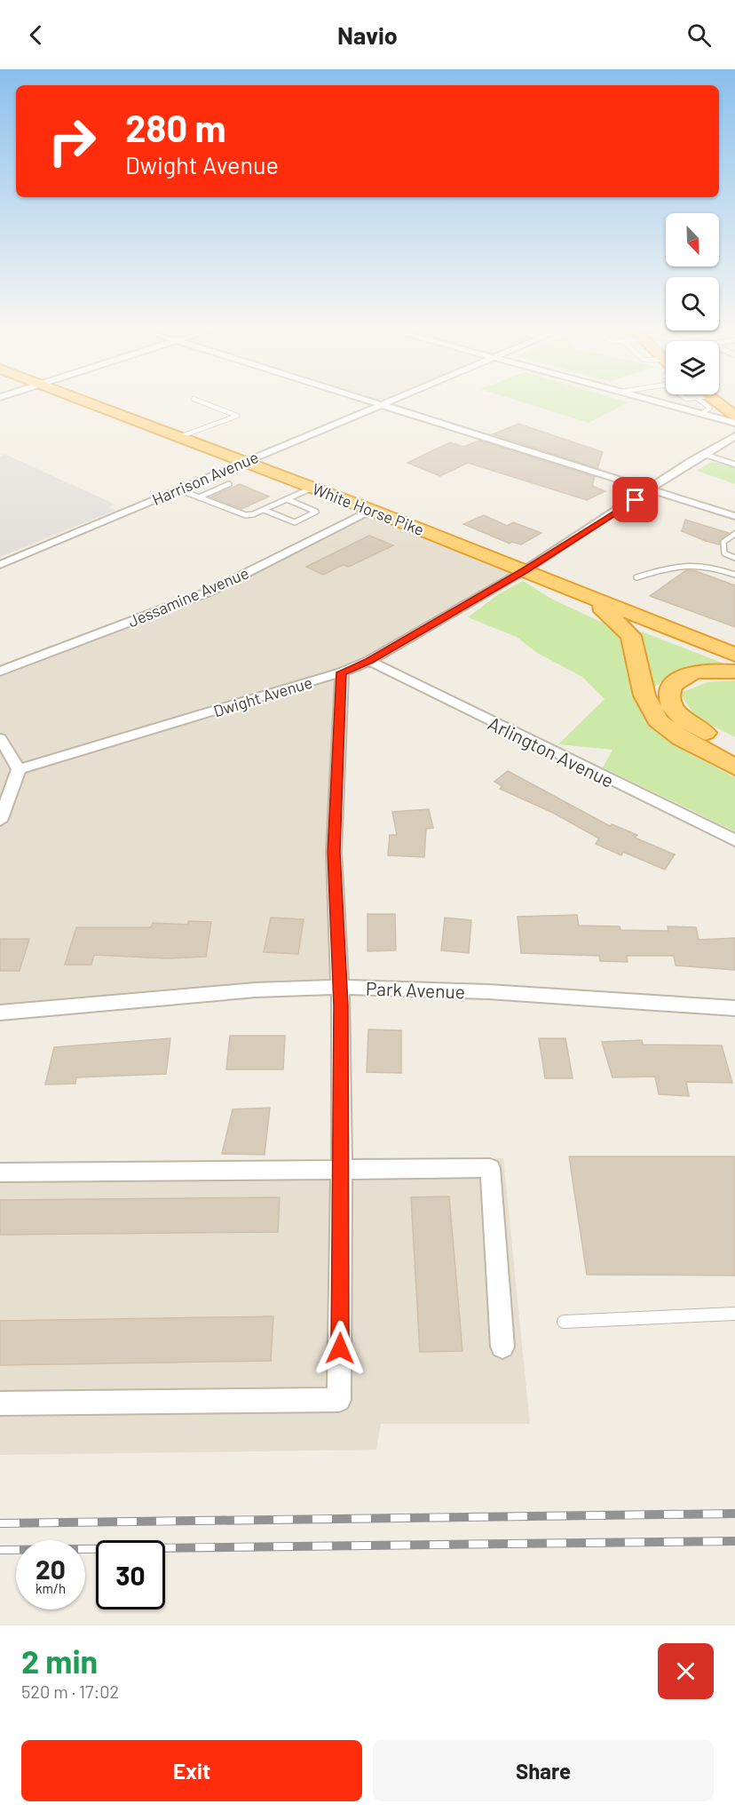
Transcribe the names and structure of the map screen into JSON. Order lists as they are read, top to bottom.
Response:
{
  "streets": {
    "highway": ["White Horse Pike"],
    "street": [
      "Harrison Avenue",
      "Jessamine Avenue",
      "Dwight Avenue",
      "Arlington Avenue",
      "Park Avenue"
    ]
  },
  "crossings": [
    ["Harrison Avenue", "White Horse Pike"],
    ["White Horse Pike", "Jessamine Avenue"],
    ["White Horse Pike", "Dwight Avenue"],
    ["Dwight Avenue", "Arlington Avenue"]
  ],
  "north": "bottom right",
  "page": {
    "header": "Navio",
    "turn": ["280 m", "Dwight Avenue"],
    "speed": "20 km/h",
    "limit": "30",
    "heading": ["2 min", "520 m · 17:02"],
    "buttons": ["Exit", "Share"]
  }
}
